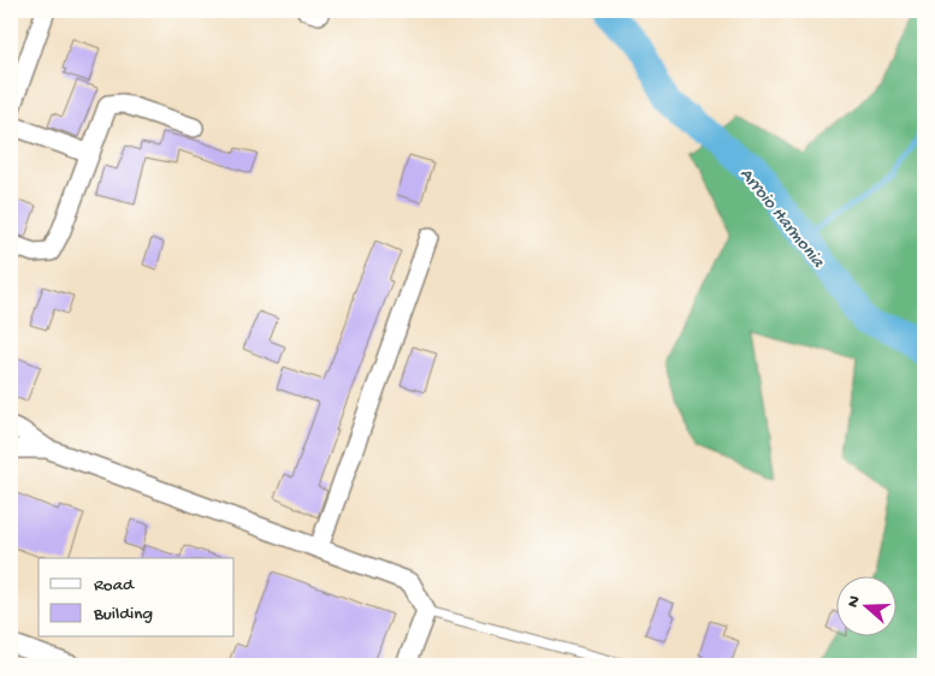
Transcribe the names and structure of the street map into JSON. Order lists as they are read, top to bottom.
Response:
{
  "water": ["Arroio Harmonia"],
  "legend": ["Road", "Building"],
  "north": "left"
}
